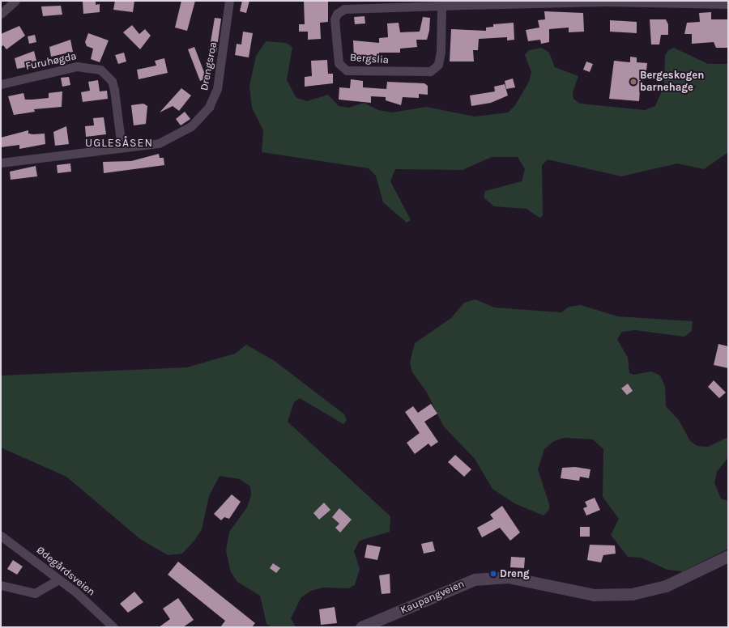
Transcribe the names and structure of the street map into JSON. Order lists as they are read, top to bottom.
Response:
{
  "streets": {
    "main road": ["Kaupangveien"],
    "street": [
      "Bergslia",
      "Furuhøgda",
      "Drengsroa",
      "Ødegårdsveien"
    ]
  },
  "crossings": [
    ["Furuhøgda", "Drengsroa"]
  ],
  "districts": ["UGLESÅSEN"],
  "places": ["Bergeskogen barnehage", "Dreng"]
}
